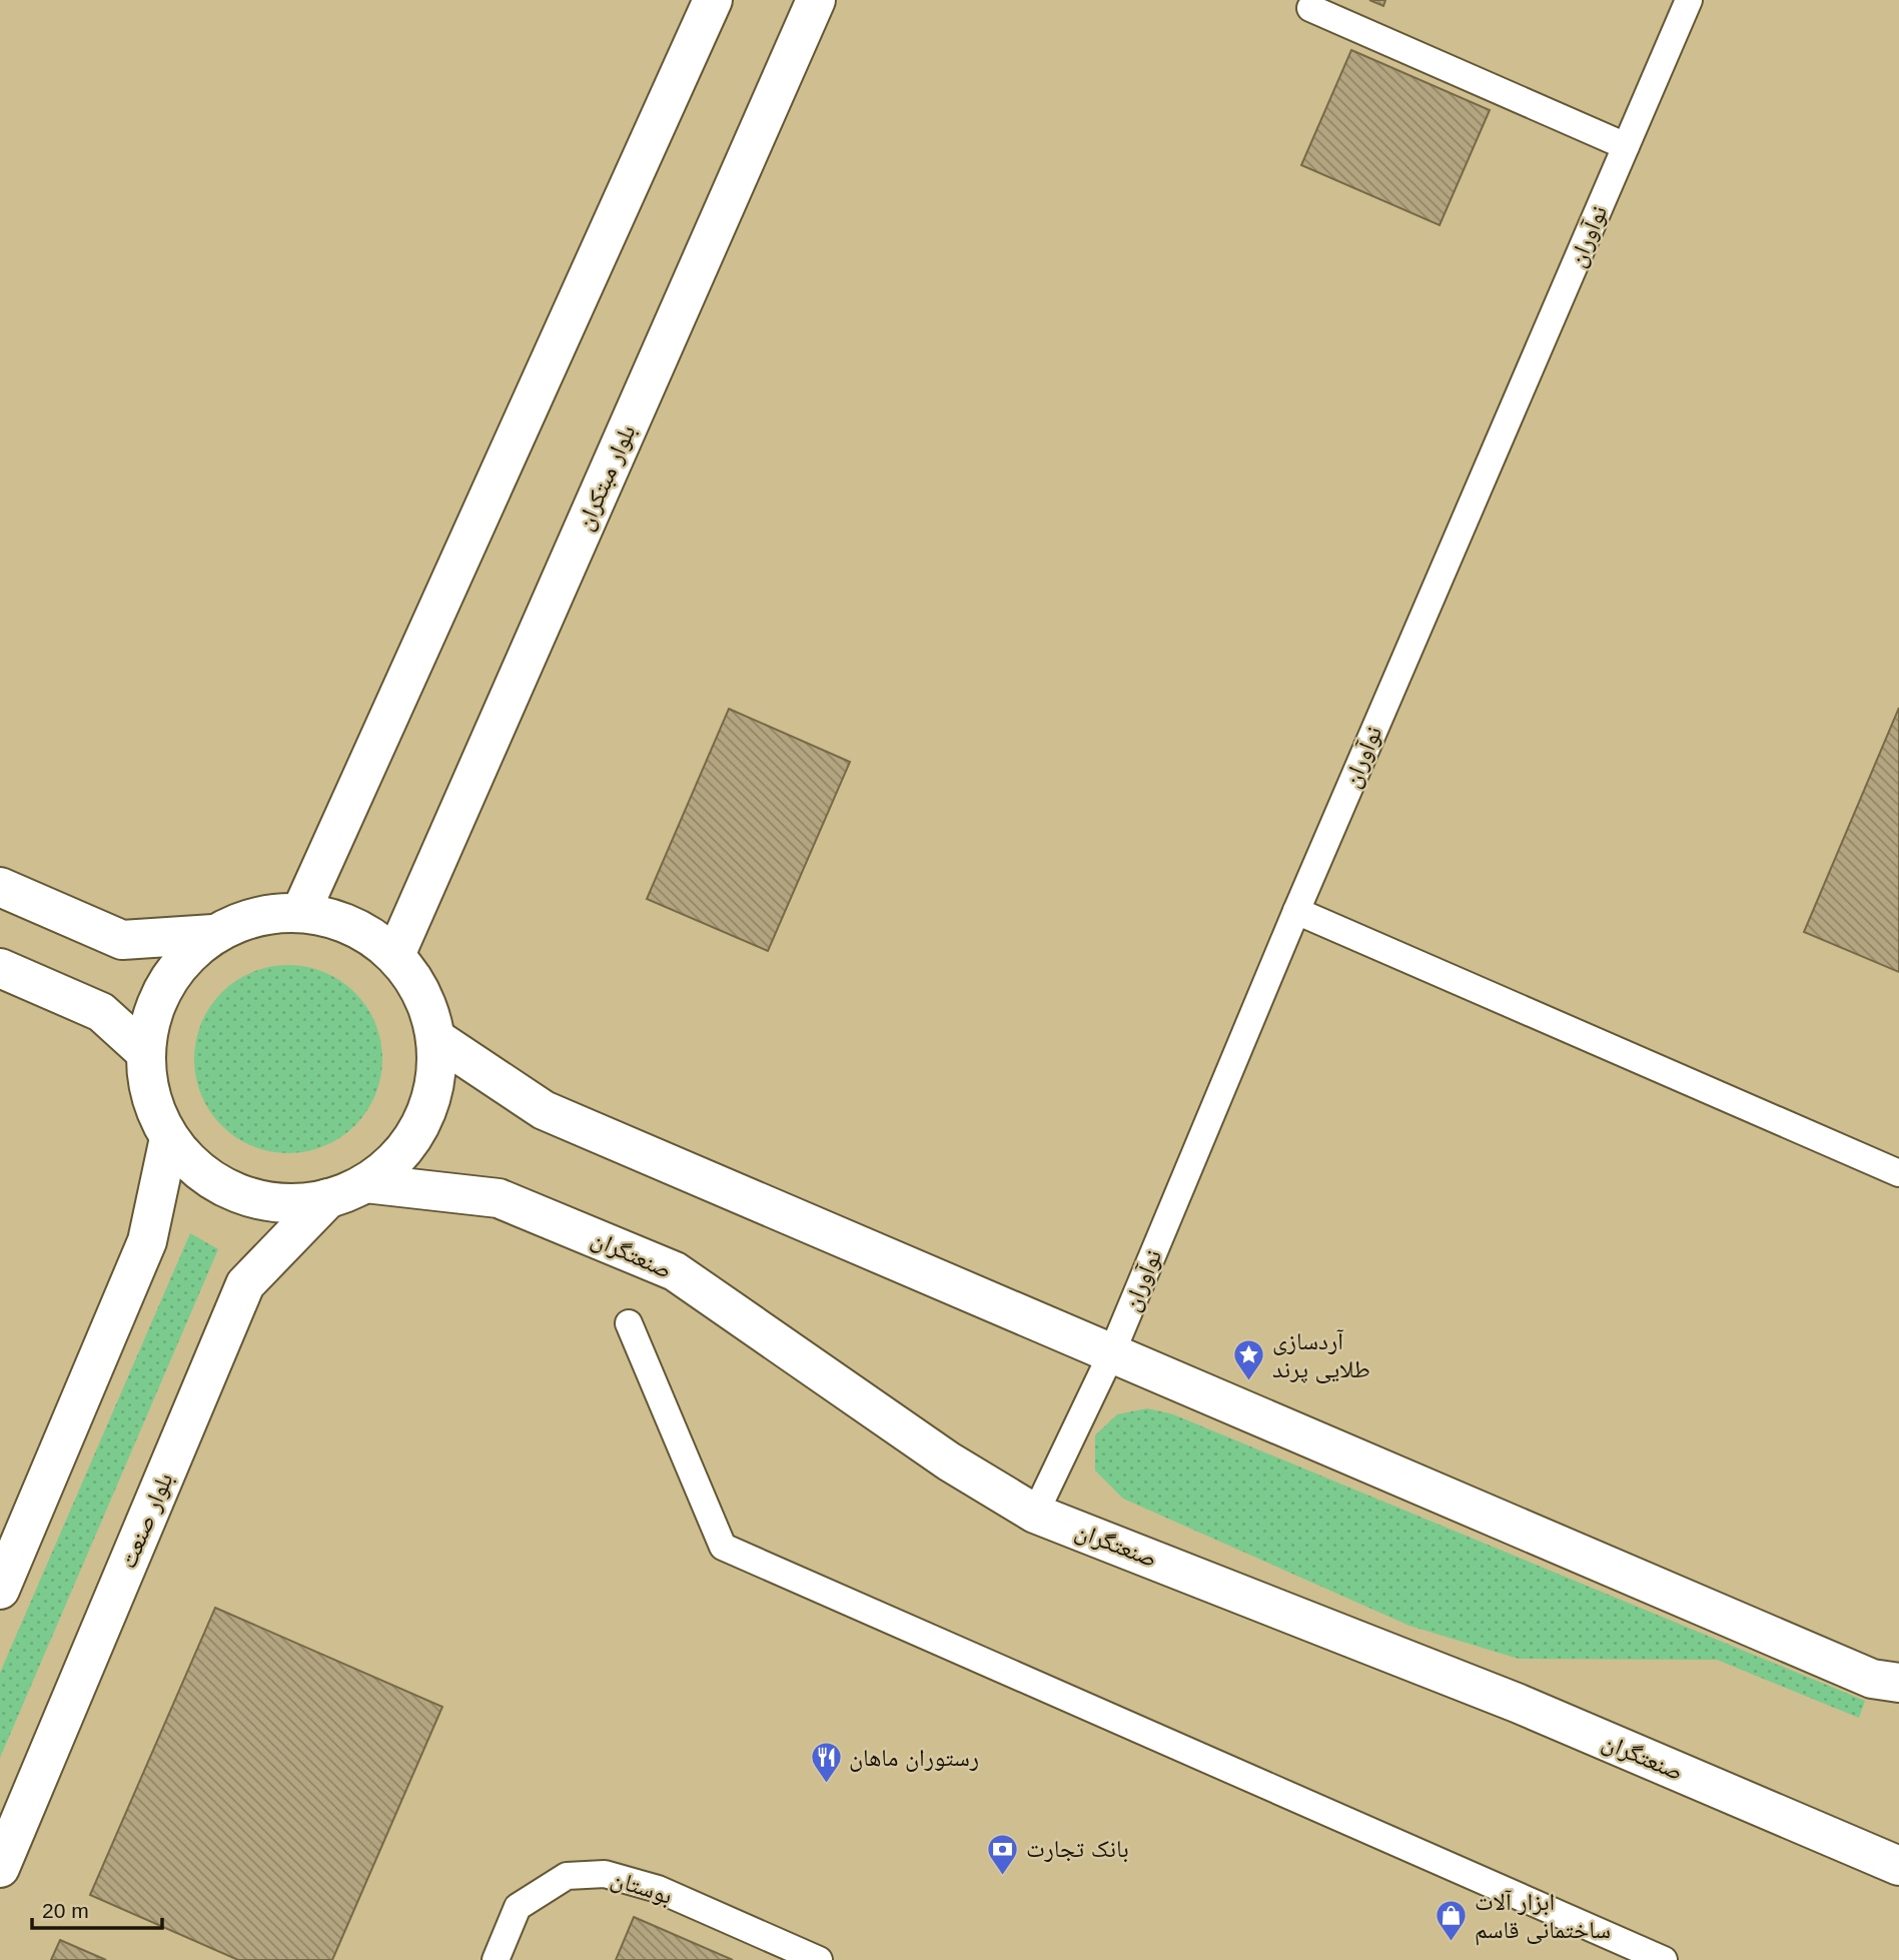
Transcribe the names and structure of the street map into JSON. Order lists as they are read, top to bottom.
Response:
{
  "streets": {
    "street": ["بلوار مبتکران", "صنعتگران", "بلوار صنعت"],
    "lane": ["نوآوران", "بوستان"]
  },
  "crossings": [
    ["نوآوران", "صنعتگران"]
  ],
  "places": {
    "place": ["آردسازی طلایی پرند"],
    "restaurant": ["رستوران ماهان"],
    "bank": ["بانک تجارت"],
    "shop": ["ابزار آلات ساختمانی قاسم"]
  },
  "scale_bar": "20 m"
}
